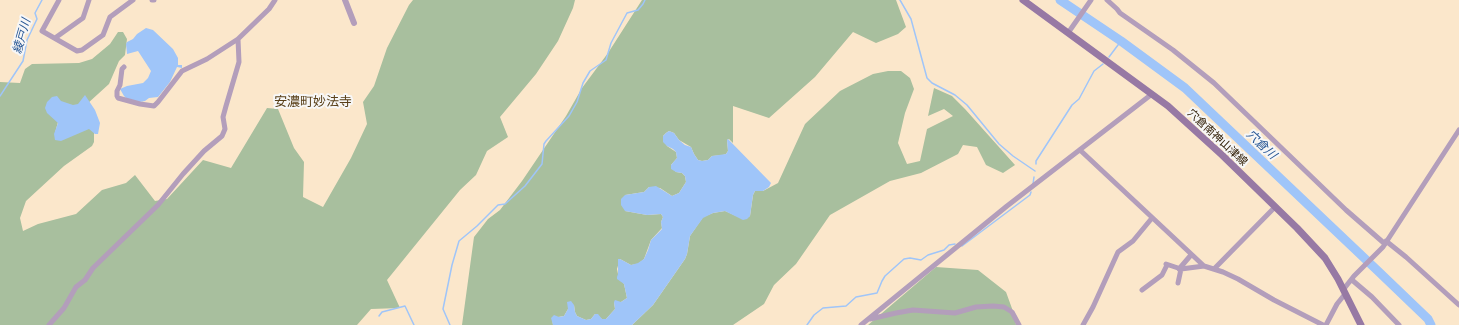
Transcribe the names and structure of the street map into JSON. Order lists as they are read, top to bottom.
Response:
{
  "streets": {
    "main road": ["穴倉南神山津線"]
  },
  "districts": ["安濃町妙法寺"],
  "water": ["綾戸川", "穴倉川"]
}
